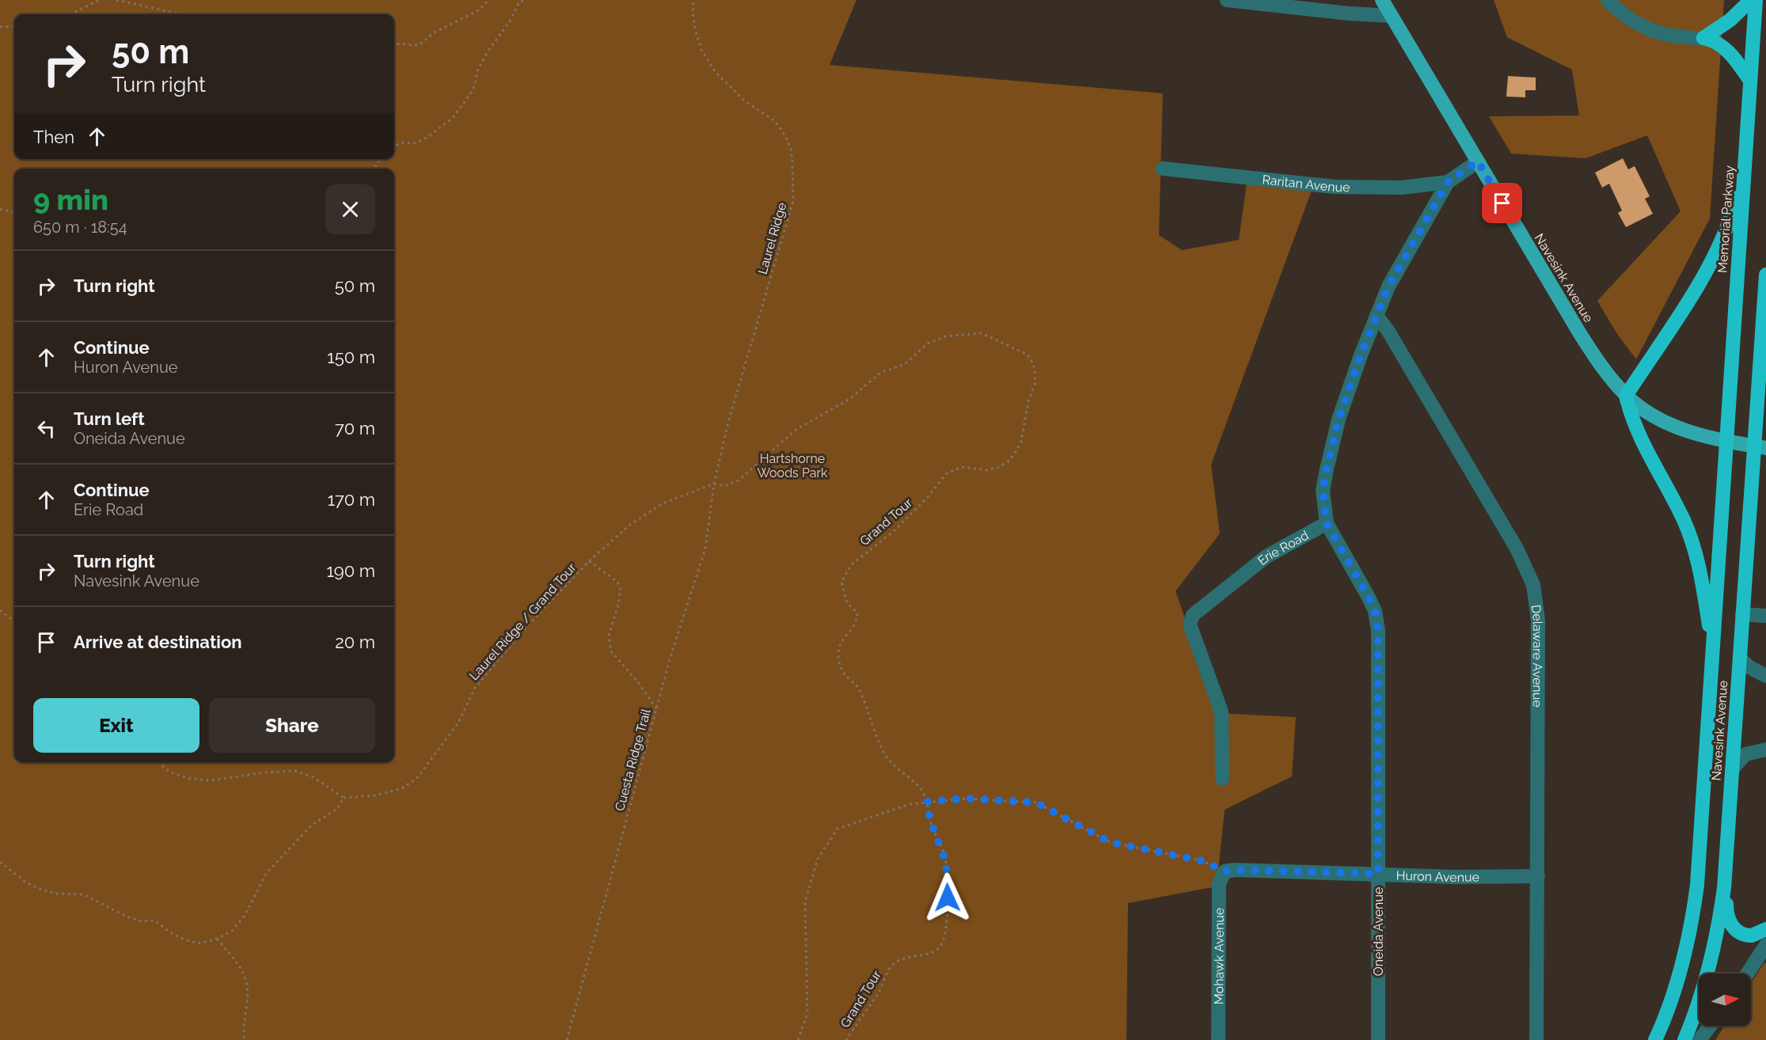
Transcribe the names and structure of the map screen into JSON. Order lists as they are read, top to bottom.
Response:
{
  "streets": {
    "highway": ["Memorial Parkway", "Navesink Avenue"],
    "street": [
      "Raritan Avenue",
      "Erie Road",
      "Delaware Avenue",
      "Huron Avenue",
      "Oneida Avenue",
      "Mohawk Avenue"
    ],
    "path": [
      "Laurel Ridge",
      "Grand Tour",
      "Laurel Ridge / Grand Tour",
      "Cuesta Ridge Trail"
    ]
  },
  "crossings": [
    ["Memorial Parkway", "Navesink Avenue"],
    ["Laurel Ridge", "Grand Tour"],
    ["Laurel Ridge", "Laurel Ridge / Grand Tour"],
    ["Laurel Ridge", "Cuesta Ridge Trail"],
    ["Grand Tour", "Laurel Ridge / Grand Tour"],
    ["Grand Tour", "Cuesta Ridge Trail"],
    ["Erie Road", "Oneida Avenue"],
    ["Laurel Ridge / Grand Tour", "Cuesta Ridge Trail"],
    ["Delaware Avenue", "Huron Avenue"],
    ["Huron Avenue", "Oneida Avenue"],
    ["Huron Avenue", "Mohawk Avenue"]
  ],
  "parks": ["Hartshorne Woods Park"],
  "north": "right",
  "page": {
    "turn": ["50 m", "Turn right"],
    "then": "Then",
    "heading": ["9 min", "650 m · 18:54"],
    "list": [
      {
        "name": "Turn right",
        "value": "50 m"
      },
      {
        "name": "Continue",
        "note": "Huron Avenue",
        "value": "150 m"
      },
      {
        "name": "Turn left",
        "note": "Oneida Avenue",
        "value": "70 m"
      },
      {
        "name": "Continue",
        "note": "Erie Road",
        "value": "170 m"
      },
      {
        "name": "Turn right",
        "note": "Navesink Avenue",
        "value": "190 m"
      },
      {
        "name": "Arrive at destination",
        "value": "20 m"
      }
    ],
    "buttons": ["Exit", "Share"]
  }
}
